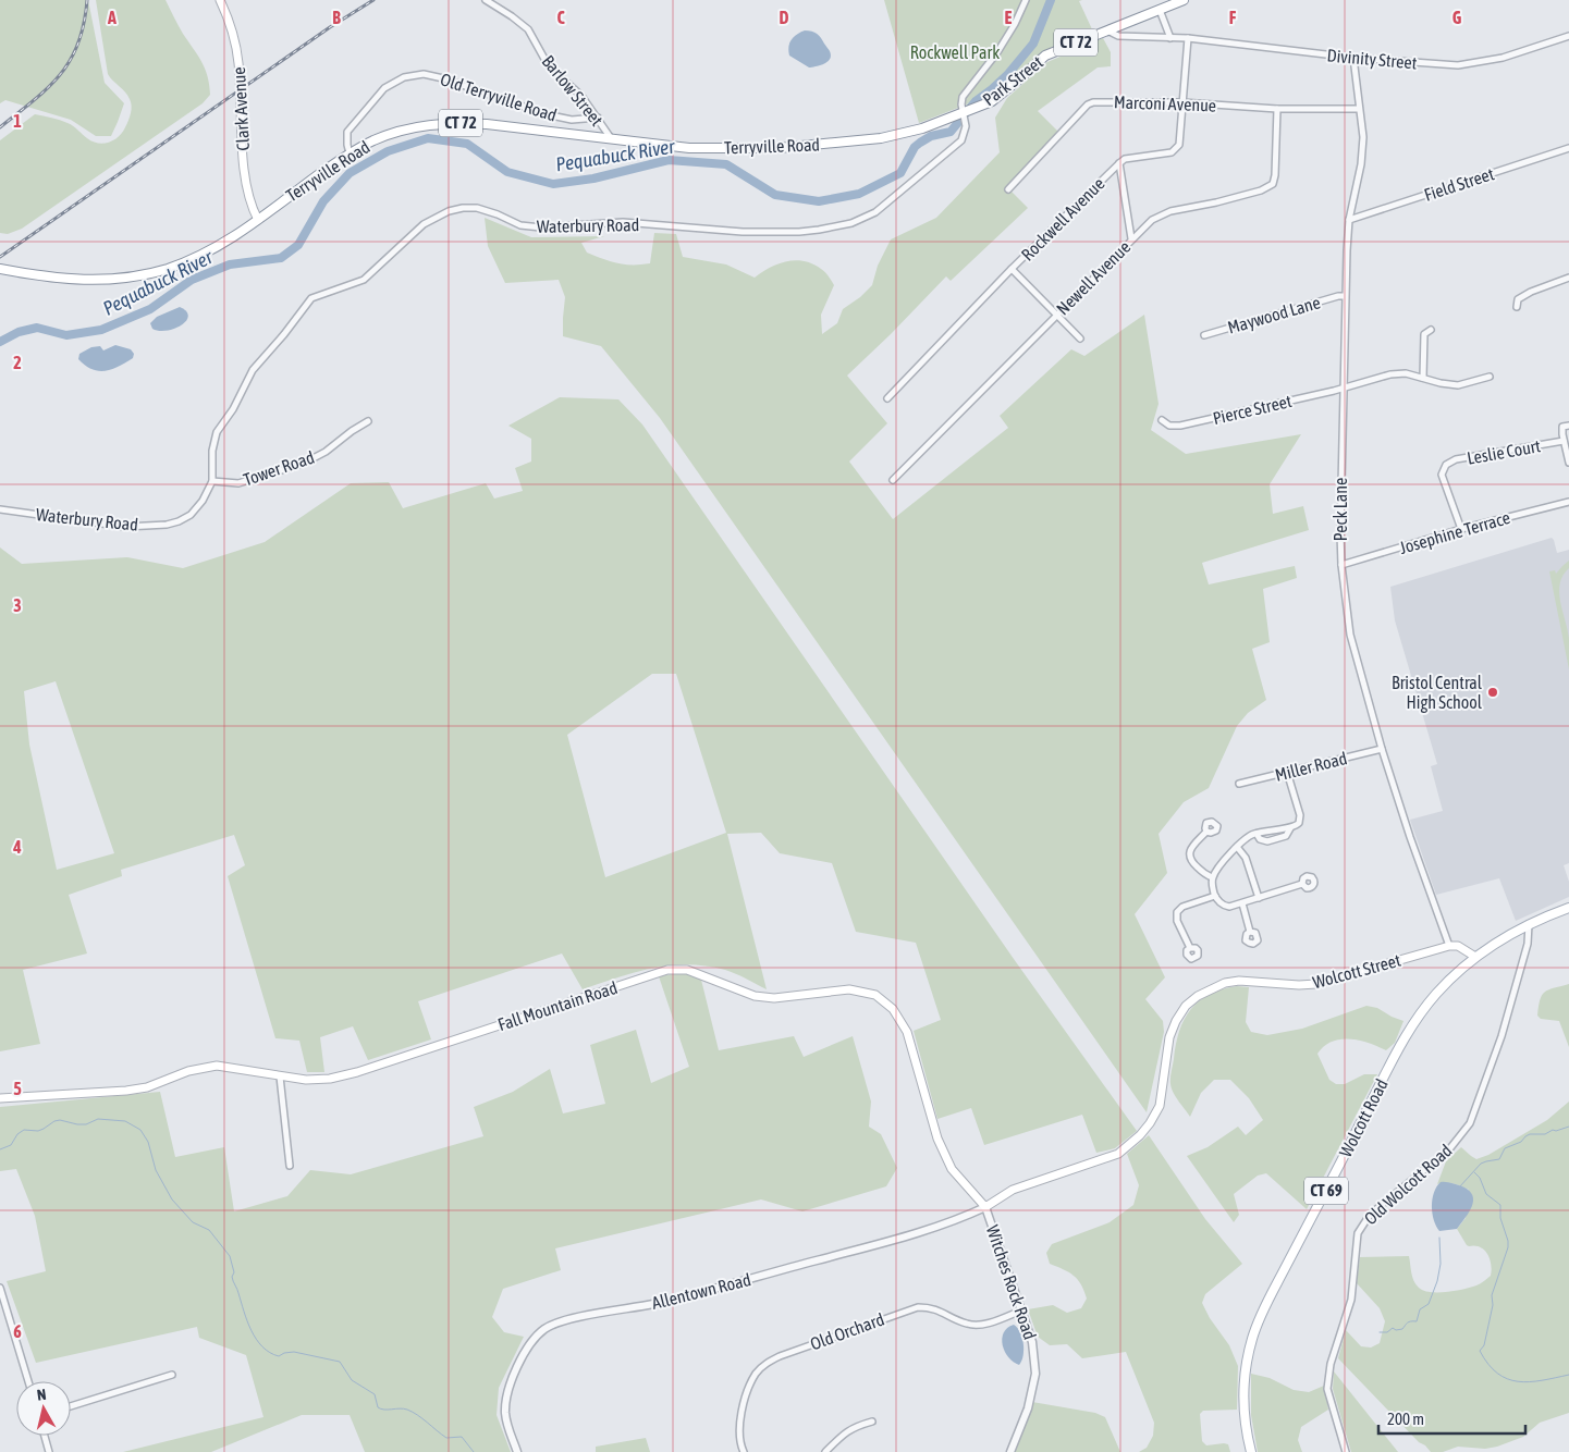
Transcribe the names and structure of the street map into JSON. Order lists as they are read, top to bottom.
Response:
{
  "streets": {
    "main road": [
      "CT 72",
      "Park Street",
      "Clark Avenue",
      "Terryville Road",
      "Wolcott Street",
      "Fall Mountain Road",
      "Wolcott Road",
      "CT 69"
    ],
    "street": [
      "Divinity Street",
      "Barlow Street",
      "Old Terryville Road",
      "Marconi Avenue",
      "Field Street",
      "Rockwell Avenue",
      "Waterbury Road",
      "Newell Avenue",
      "Maywood Lane",
      "Pierce Street",
      "Leslie Court",
      "Tower Road",
      "Peck Lane",
      "Josephine Terrace",
      "Miller Road",
      "Old Wolcott Road",
      "Witches Rock Road",
      "Allentown Road",
      "Old Orchard"
    ]
  },
  "crossings": [
    ["Divinity Street", "Park Street"],
    ["Divinity Street", "Rockwell Avenue"],
    ["Divinity Street", "Peck Lane"],
    ["Park Street", "Terryville Road"],
    ["Park Street", "Waterbury Road"],
    ["Barlow Street", "Old Terryville Road"],
    ["Barlow Street", "Terryville Road"],
    ["Old Terryville Road", "Terryville Road"],
    ["Marconi Avenue", "Rockwell Avenue"],
    ["Marconi Avenue", "Newell Avenue"],
    ["Marconi Avenue", "Peck Lane"],
    ["Clark Avenue", "Terryville Road"],
    ["Terryville Road", "Waterbury Road"],
    ["Field Street", "Peck Lane"],
    ["Waterbury Road", "Tower Road"],
    ["Maywood Lane", "Peck Lane"],
    ["Pierce Street", "Peck Lane"],
    ["Leslie Court", "Josephine Terrace"],
    ["Peck Lane", "Josephine Terrace"],
    ["Peck Lane", "Miller Road"],
    ["Peck Lane", "Wolcott Street"],
    ["Wolcott Street", "Fall Mountain Road"],
    ["Wolcott Street", "Witches Rock Road"],
    ["Wolcott Street", "Allentown Road"],
    ["Fall Mountain Road", "Witches Rock Road"],
    ["Fall Mountain Road", "Allentown Road"],
    ["Wolcott Road", "CT 69"],
    ["Old Wolcott Road", "CT 69"],
    ["Witches Rock Road", "Allentown Road"],
    ["Witches Rock Road", "Old Orchard"]
  ],
  "water": ["Pequabuck River"],
  "parks": ["Rockwell Park"],
  "places": ["Bristol Central High School"],
  "scale_bar": "200 m",
  "north": "top",
  "grid": {
    "columns": [
      "A",
      "B",
      "C",
      "D",
      "E",
      "F",
      "G"
    ],
    "rows": [
      "1",
      "2",
      "3",
      "4",
      "5",
      "6"
    ]
  }
}
